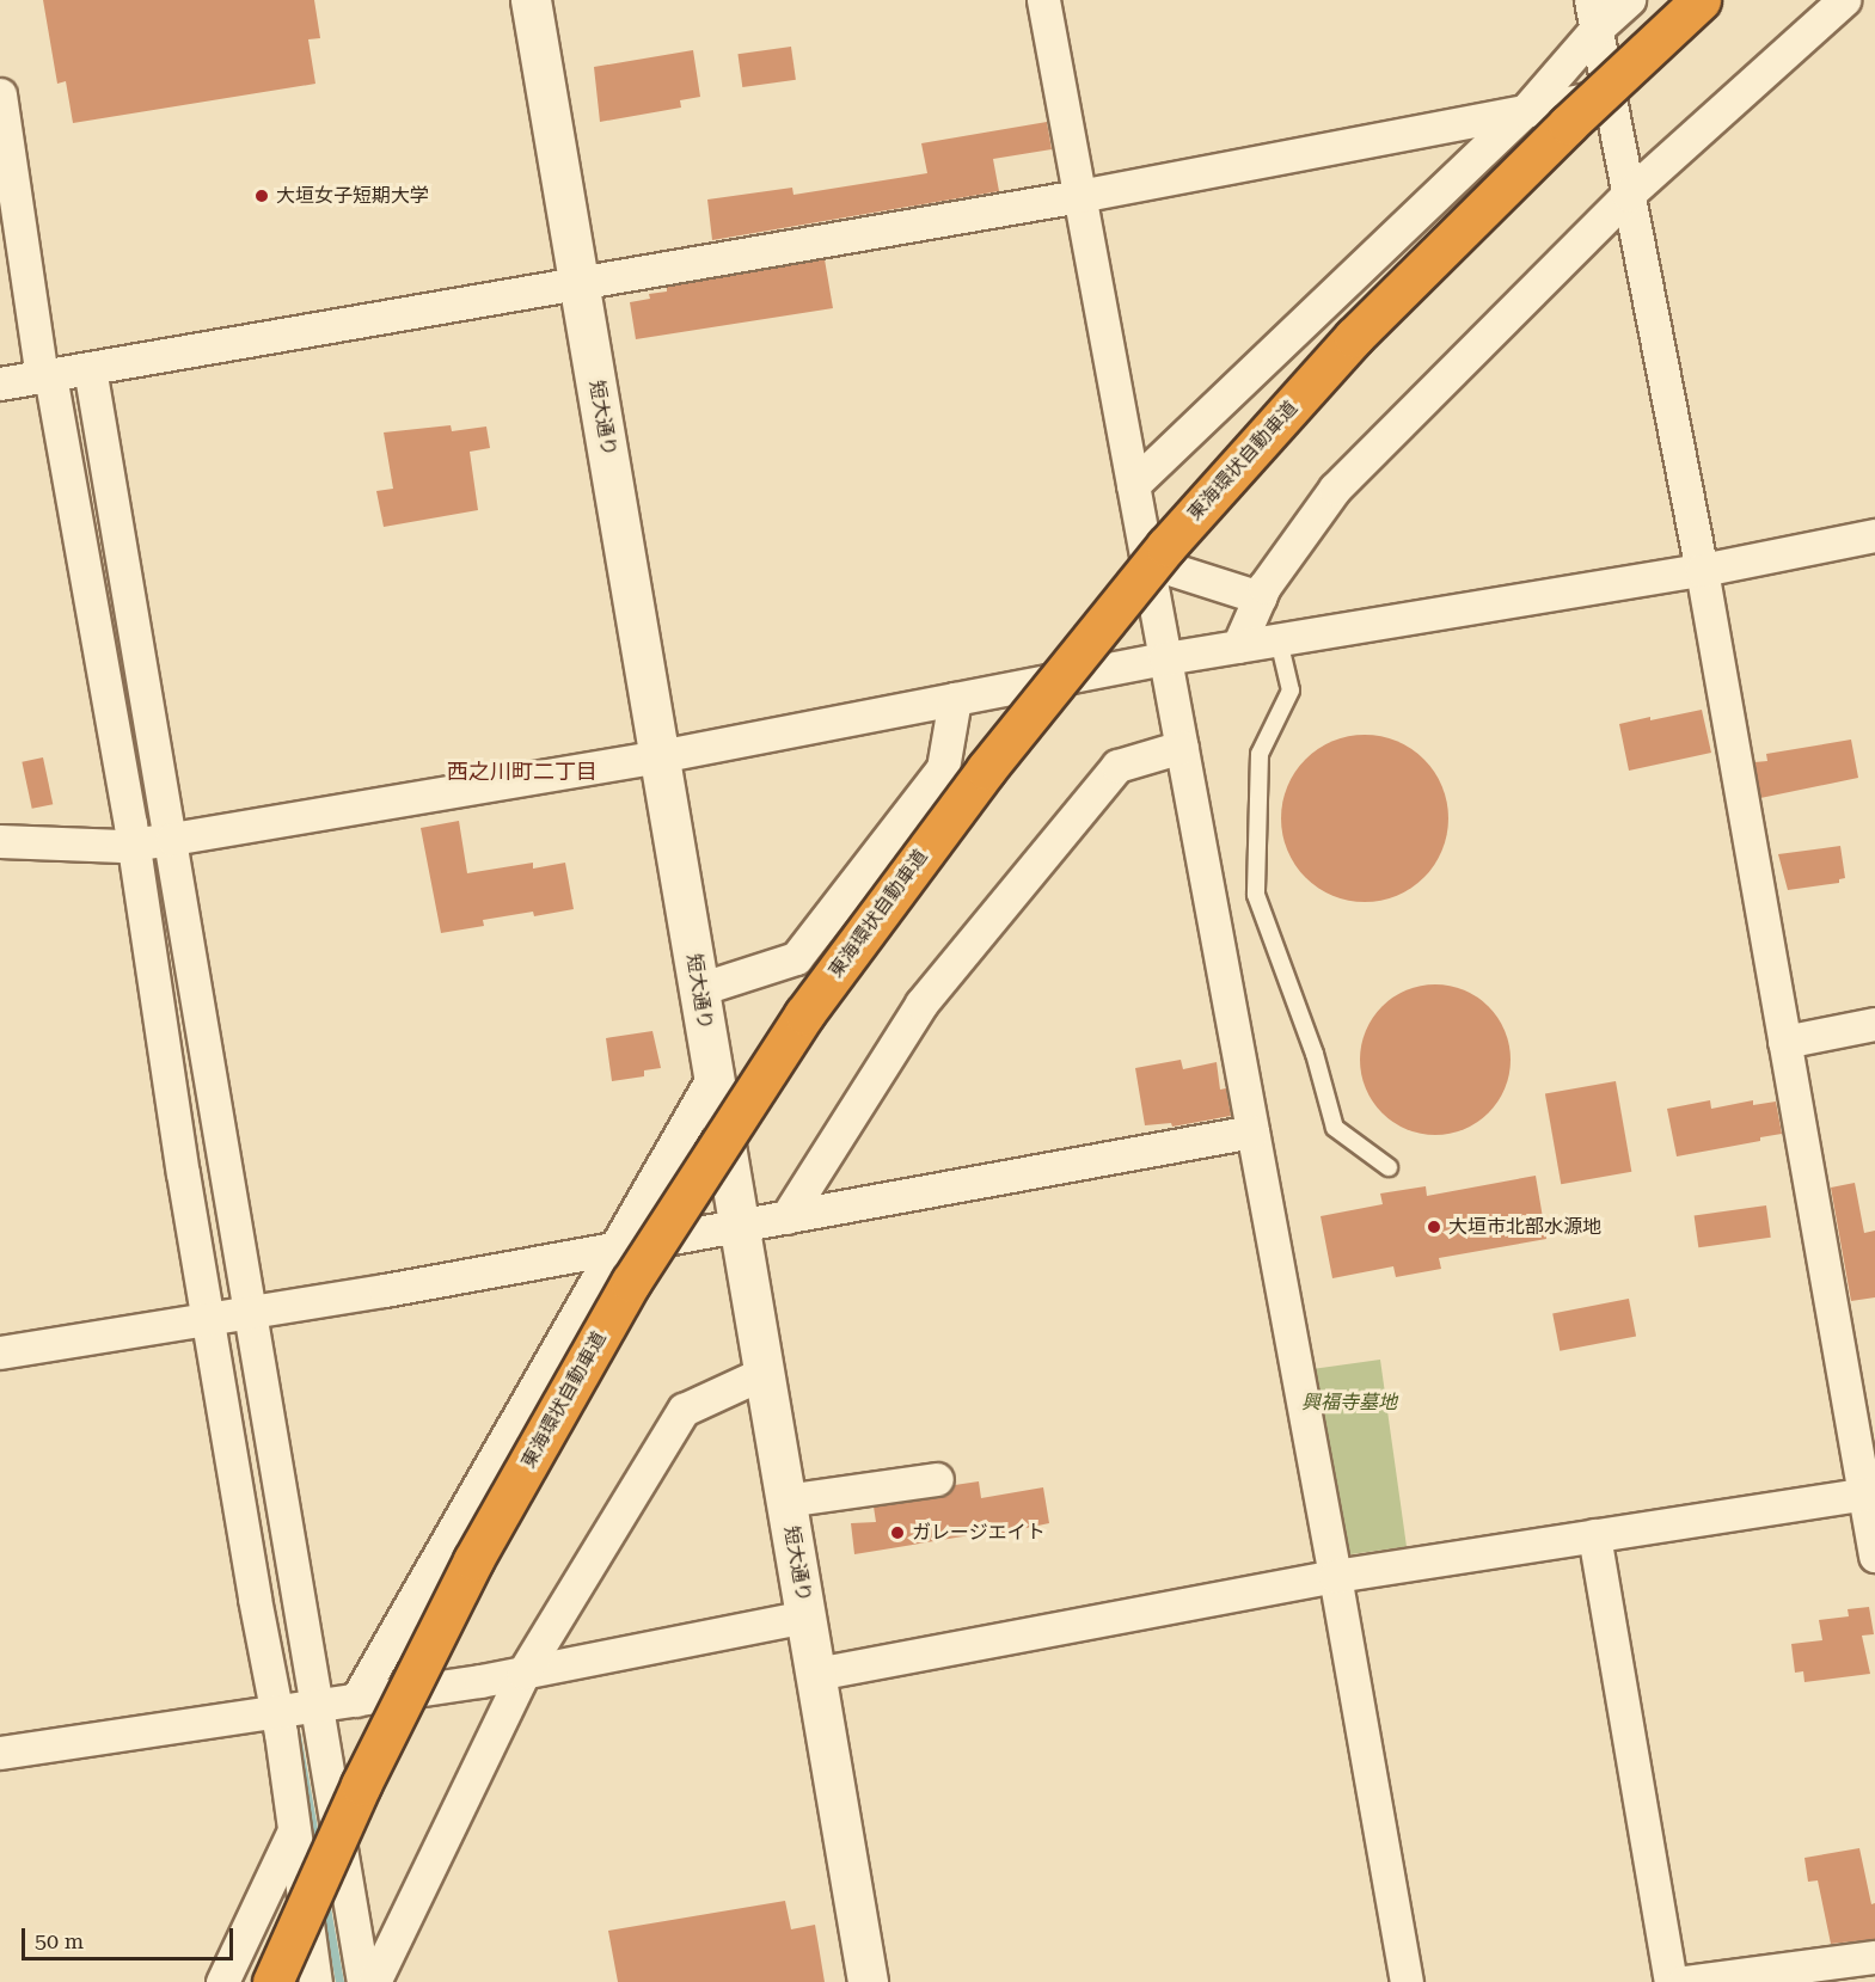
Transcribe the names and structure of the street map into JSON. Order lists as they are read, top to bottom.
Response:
{
  "streets": {
    "highway": ["東海環状自動車道"],
    "street": ["短大通り"]
  },
  "districts": ["西之川町二丁目"],
  "parks": ["興福寺墓地"],
  "places": ["大垣女子短期大学", "大垣市北部水源地", "ガレージエイト"],
  "scale_bar": "50 m"
}
